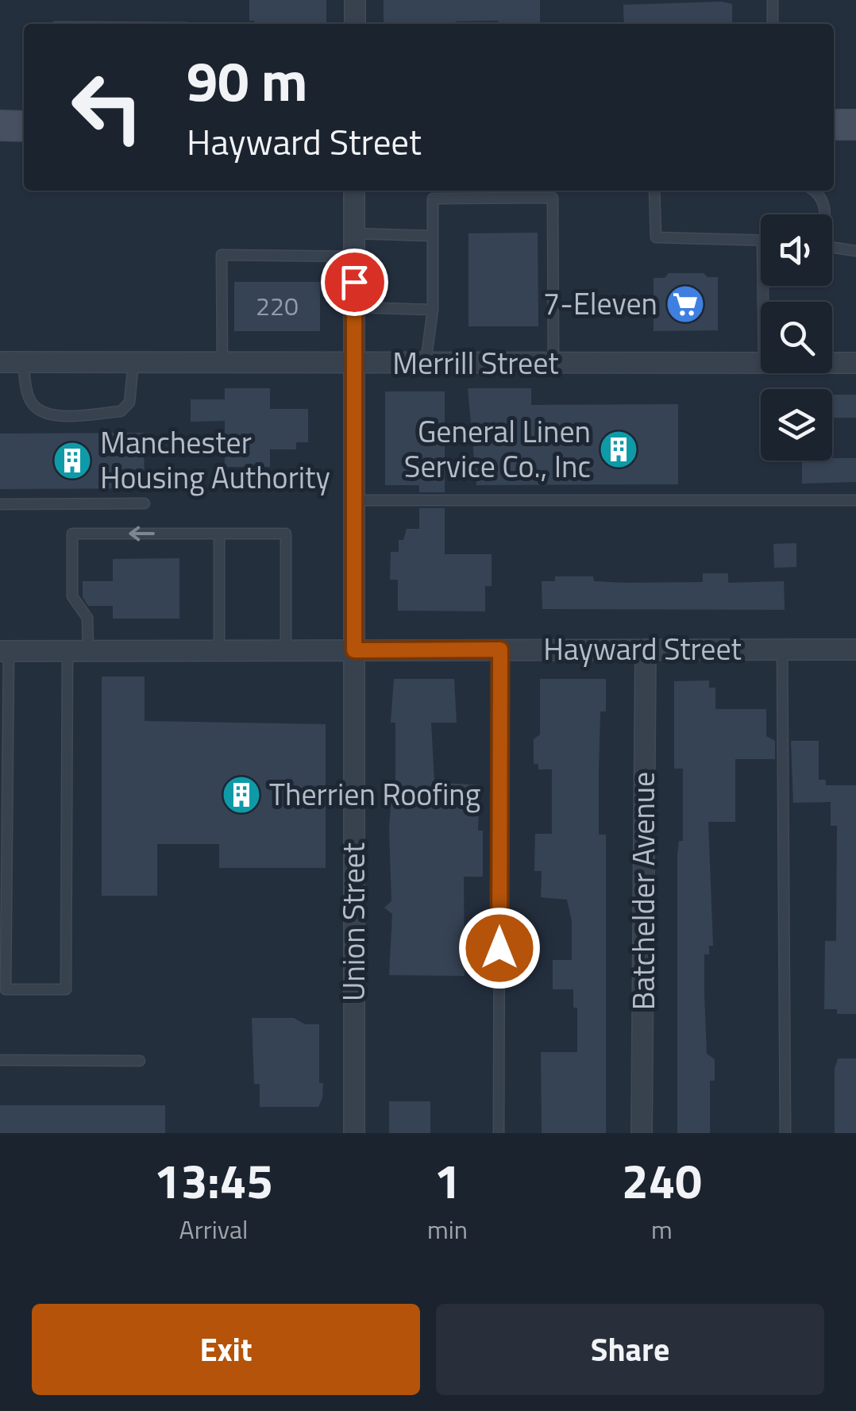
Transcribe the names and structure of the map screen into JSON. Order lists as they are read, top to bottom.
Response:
{
  "streets": {
    "street": [
      "Merrill Street",
      "Hayward Street",
      "Batchelder Avenue",
      "Union Street"
    ]
  },
  "crossings": [
    ["Merrill Street", "Union Street"],
    ["Hayward Street", "Batchelder Avenue"],
    ["Hayward Street", "Union Street"]
  ],
  "places": {
    "supermarket": ["7-Eleven"],
    "building": ["General Linen Service Co., Inc", "Manchester Housing Authority", "Therrien Roofing"]
  },
  "house_numbers": ["220"],
  "page": {
    "turn": ["90 m", "Hayward Street"],
    "eta": [
      "13:45",
      "Arrival",
      "1",
      "min",
      "240",
      "m"
    ],
    "buttons": ["Exit", "Share"]
  }
}
